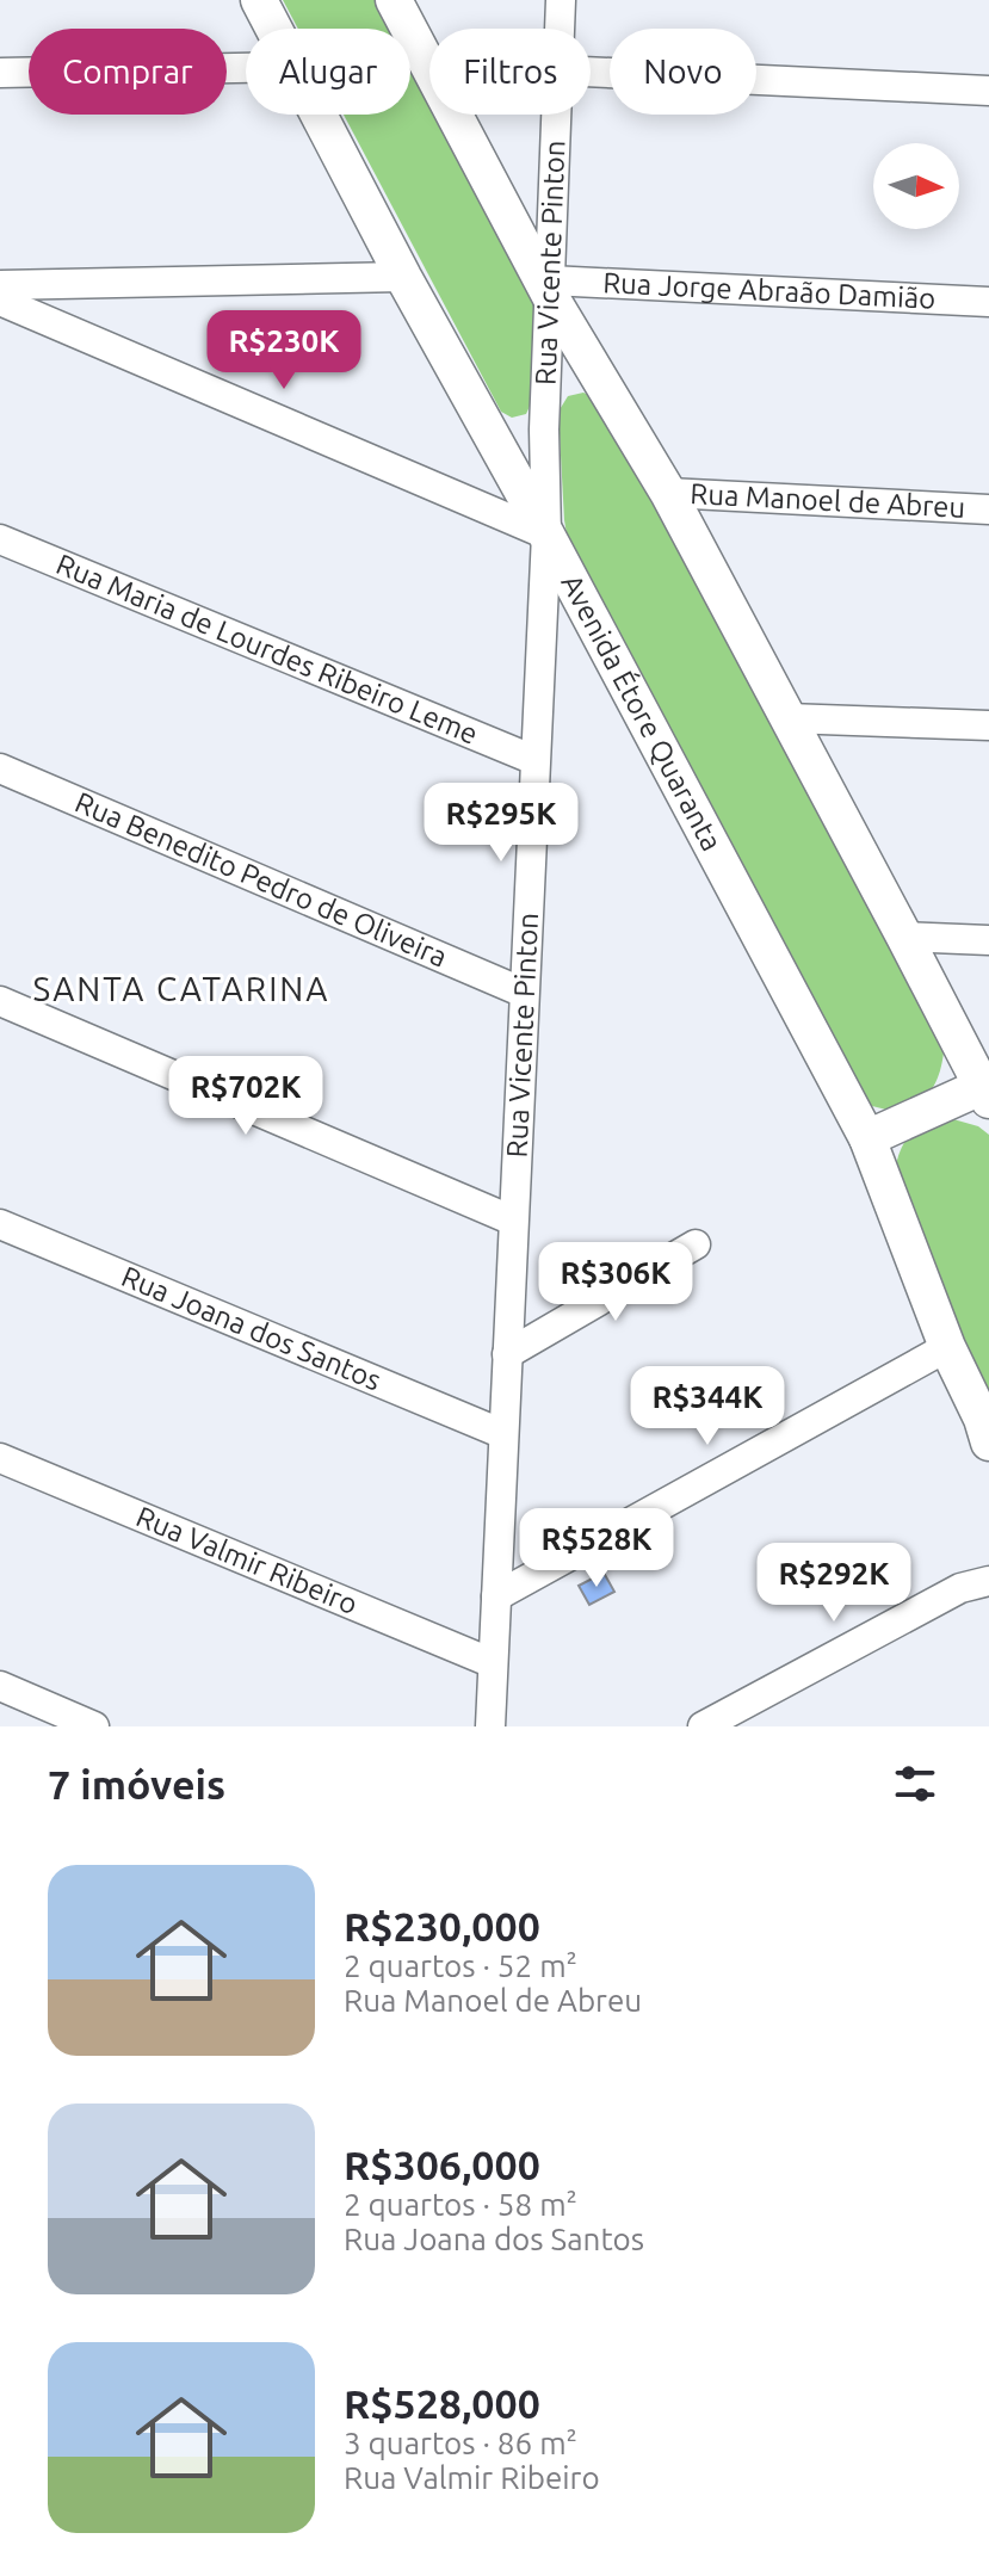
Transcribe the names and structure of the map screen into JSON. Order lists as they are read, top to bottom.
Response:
{
  "streets": {
    "street": [
      "Rua Vicente Pinton",
      "Rua Jorge Abraão Damião",
      "Rua Manoel de Abreu",
      "Rua Maria de Lourdes Ribeiro Leme",
      "Avenida Étore Quaranta",
      "Rua Benedito Pedro de Oliveira",
      "Rua Joana dos Santos",
      "Rua Valmir Ribeiro"
    ]
  },
  "crossings": [
    ["Rua Vicente Pinton", "Rua Jorge Abraão Damião"],
    ["Rua Vicente Pinton", "Rua Maria de Lourdes Ribeiro Leme"],
    ["Rua Vicente Pinton", "Avenida Étore Quaranta"],
    ["Rua Vicente Pinton", "Rua Benedito Pedro de Oliveira"],
    ["Rua Vicente Pinton", "Rua Joana dos Santos"],
    ["Rua Vicente Pinton", "Rua Valmir Ribeiro"]
  ],
  "districts": ["SANTA CATARINA"],
  "north": "right",
  "page": {
    "chip": [
      "Comprar",
      "Alugar",
      "Filtros",
      "Novo"
    ],
    "price": [
      "R$230K",
      "R$295K",
      "R$702K",
      "R$306K",
      "R$344K",
      "R$528K",
      "R$292K"
    ],
    "heading": "7 imóveis",
    "list": [
      {
        "name": "R$230,000",
        "note": "2 quartos · 52 m² · Rua Manoel de Abreu"
      },
      {
        "name": "R$306,000",
        "note": "2 quartos · 58 m² · Rua Joana dos Santos"
      },
      {
        "name": "R$528,000",
        "note": "3 quartos · 86 m² · Rua Valmir Ribeiro"
      }
    ]
  }
}
